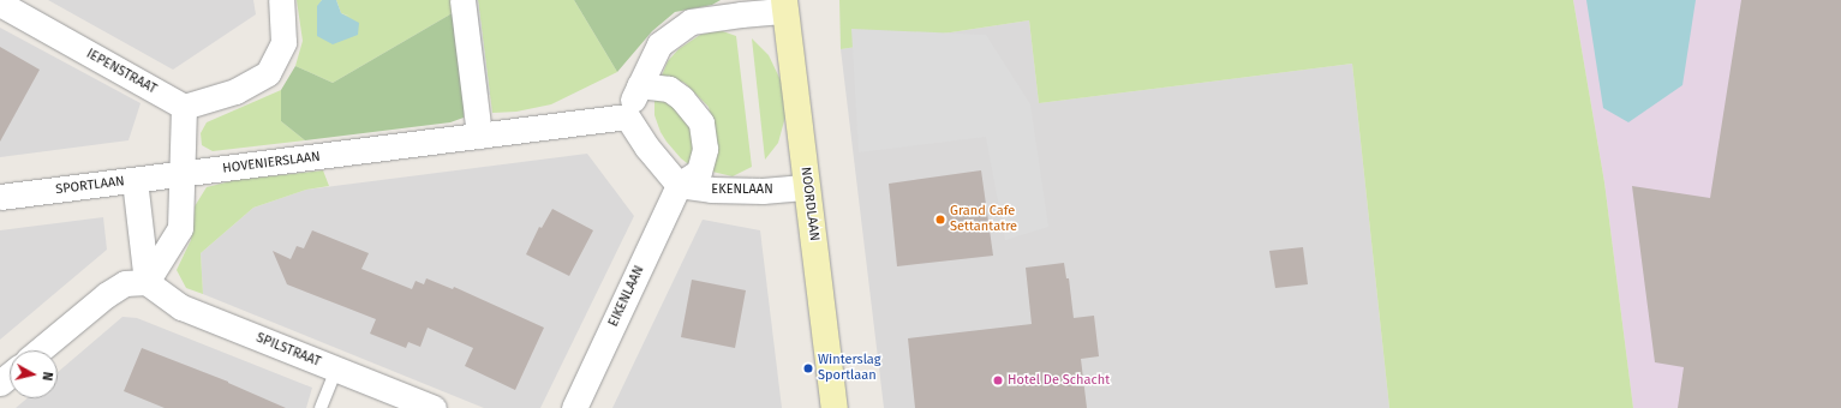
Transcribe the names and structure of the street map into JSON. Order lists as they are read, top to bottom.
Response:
{
  "streets": {
    "street": [
      "IEPENSTRAAT",
      "HOVENIERSLAAN",
      "SPORTLAAN",
      "EKENLAAN",
      "NOORDLAAN",
      "EIKENLAAN",
      "SPILSTRAAT"
    ]
  },
  "crossings": [
    ["HOVENIERSLAAN", "SPORTLAAN"],
    ["EKENLAAN", "NOORDLAAN"],
    ["EKENLAAN", "EIKENLAAN"]
  ],
  "places": ["Grand Cafe Settantatre", "Winterslag Sportlaan", "Hotel De Schacht"],
  "north": "right"
}
